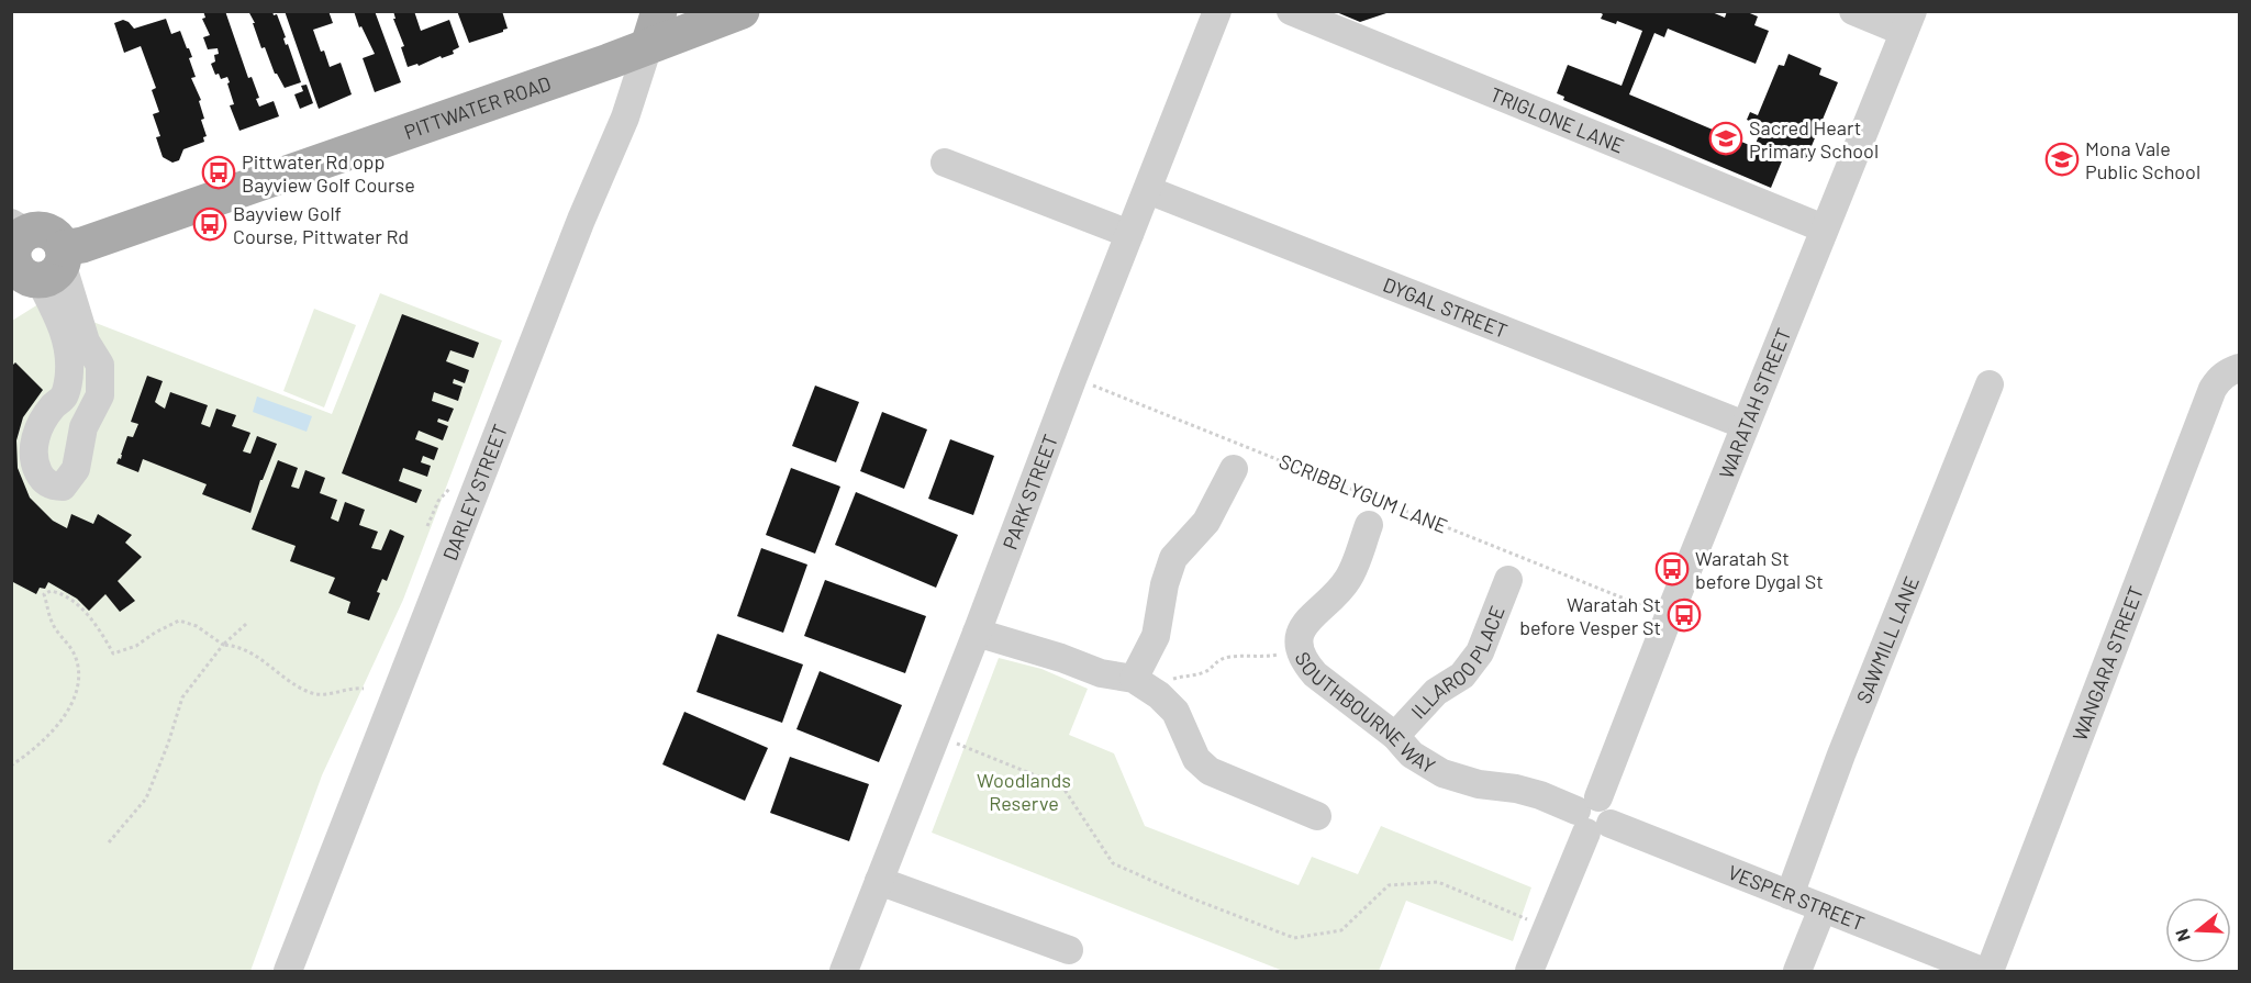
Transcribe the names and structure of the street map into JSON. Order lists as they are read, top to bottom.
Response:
{
  "streets": {
    "main road": ["PITTWATER ROAD", "DARLEY STREET"],
    "street": [
      "TRIGLONE LANE",
      "DYGAL STREET",
      "WARATAH STREET",
      "PARK STREET",
      "SAWMILL LANE",
      "ILLAROO PLACE",
      "WANGARA STREET",
      "SOUTHBOURNE WAY",
      "VESPER STREET"
    ],
    "path": ["SCRIBBLYGUM LANE"]
  },
  "crossings": [
    ["PITTWATER ROAD", "DARLEY STREET"],
    ["TRIGLONE LANE", "WARATAH STREET"],
    ["DYGAL STREET", "WARATAH STREET"],
    ["DYGAL STREET", "PARK STREET"],
    ["WARATAH STREET", "SOUTHBOURNE WAY"],
    ["WARATAH STREET", "VESPER STREET"],
    ["PARK STREET", "SCRIBBLYGUM LANE"],
    ["SAWMILL LANE", "VESPER STREET"],
    ["ILLAROO PLACE", "SOUTHBOURNE WAY"],
    ["SOUTHBOURNE WAY", "VESPER STREET"]
  ],
  "parks": ["Woodlands Reserve"],
  "places": {
    "school or university": ["Sacred Heart Primary School", "Mona Vale Public School"],
    "bus stop": [
      "Pittwater Rd opp Bayview Golf Course",
      "Bayview Golf Course, Pittwater Rd",
      "Waratah St before Dygal St",
      "Waratah St before Vesper St"
    ]
  },
  "north": "left"
}
